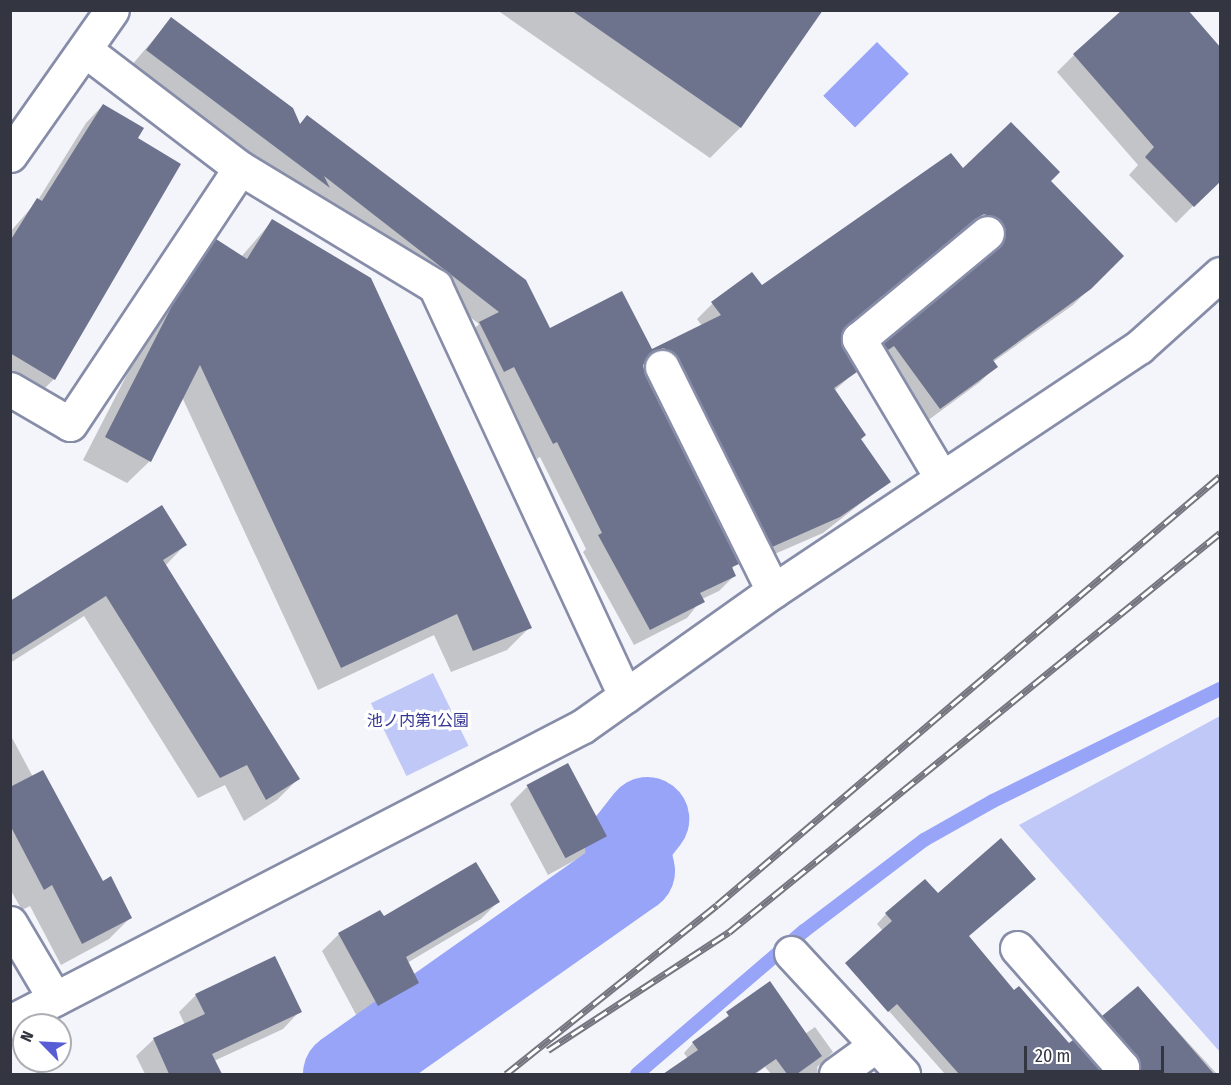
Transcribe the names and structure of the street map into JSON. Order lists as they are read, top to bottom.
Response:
{
  "parks": ["池ノ内第1公園"],
  "scale_bar": "20 m",
  "north": "top left"
}
